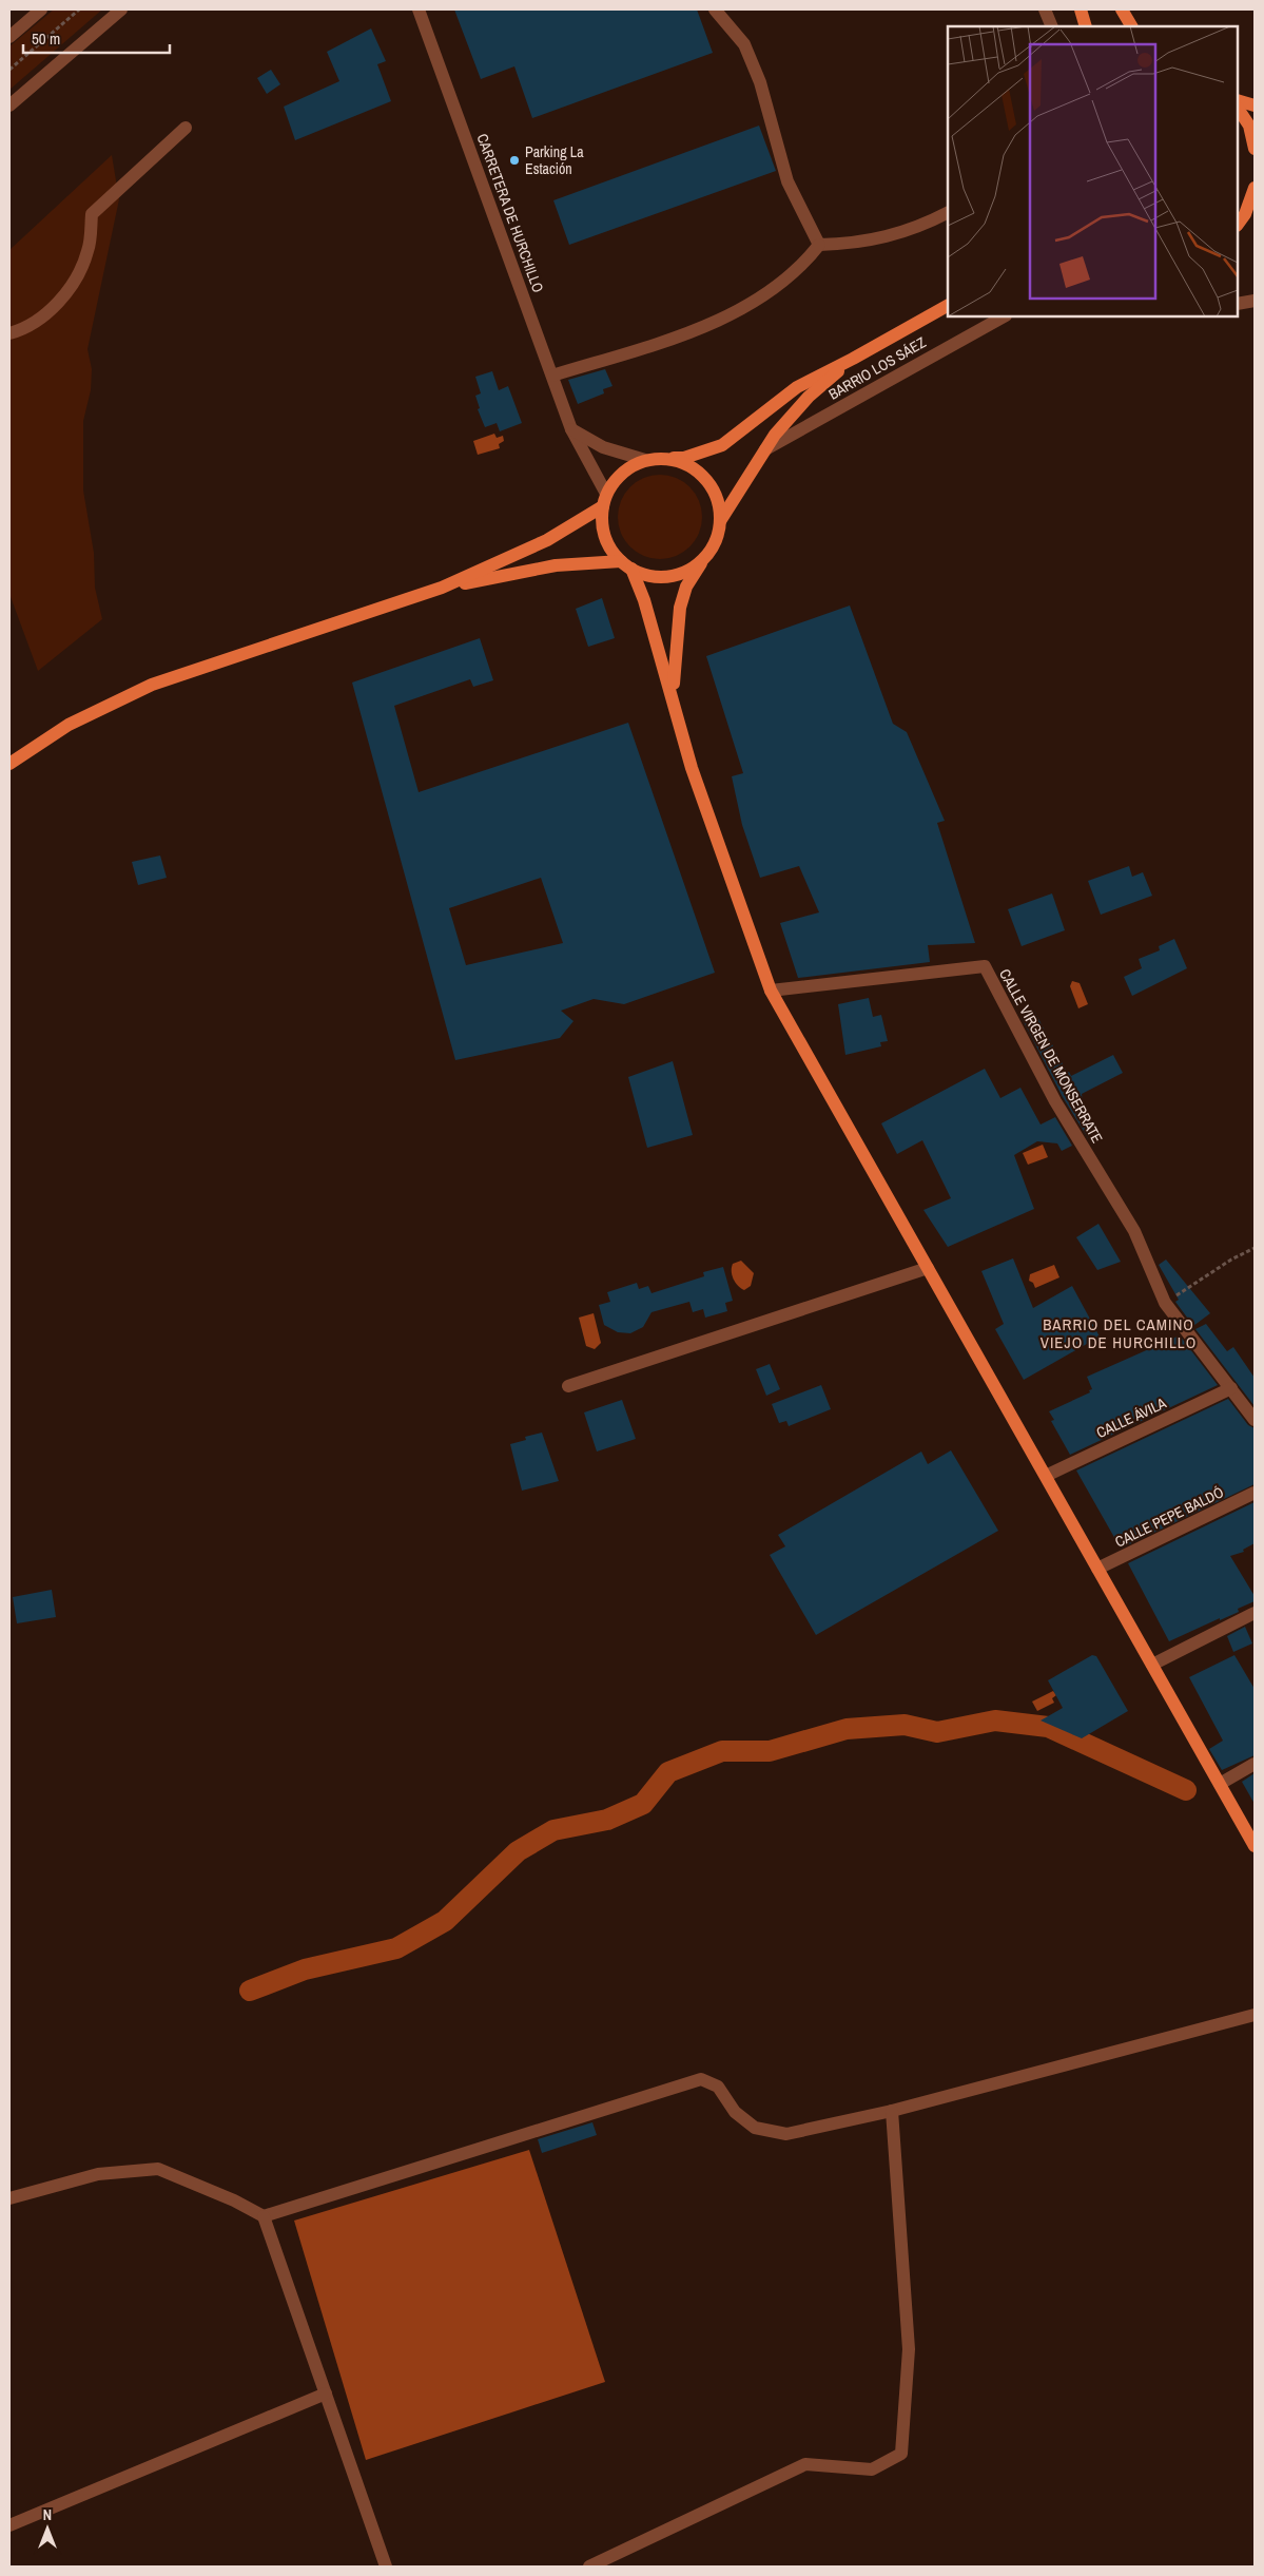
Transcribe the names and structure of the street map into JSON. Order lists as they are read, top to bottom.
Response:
{
  "streets": {
    "street": [
      "CARRETERA DE HURCHILLO",
      "BARRIO LOS SÁEZ",
      "CALLE VIRGEN DE MONSERRATE",
      "CALLE ÁVILA",
      "CALLE PEPE BALDÓ"
    ]
  },
  "crossings": [
    ["CALLE VIRGEN DE MONSERRATE", "CALLE ÁVILA"]
  ],
  "districts": ["BARRIO DEL CAMINO VIEJO DE HURCHILLO"],
  "places": ["Parking La Estación"],
  "scale_bar": "50 m",
  "north": "top"
}
